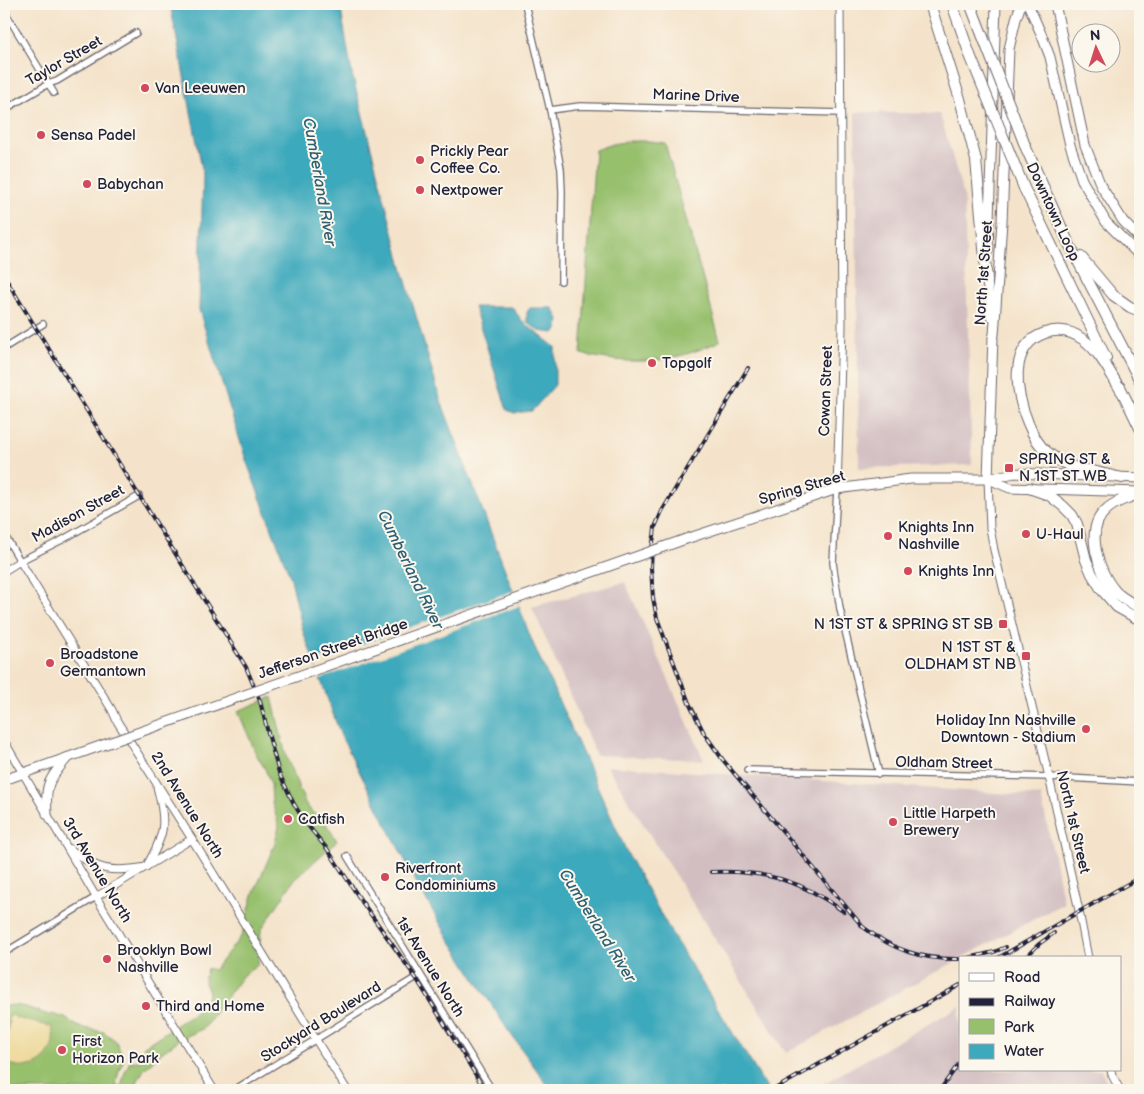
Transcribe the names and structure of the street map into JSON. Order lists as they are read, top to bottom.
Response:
{
  "streets": {
    "highway": ["Downtown Loop"],
    "main road": ["North 1st Street", "Spring Street", "Jefferson Street Bridge"],
    "street": [
      "Taylor Street",
      "Marine Drive",
      "Cowan Street",
      "Madison Street",
      "Oldham Street",
      "2nd Avenue North",
      "3rd Avenue North",
      "1st Avenue North",
      "Stockyard Boulevard"
    ]
  },
  "crossings": [
    ["Marine Drive", "Cowan Street"],
    ["North 1st Street", "Spring Street"],
    ["North 1st Street", "Oldham Street"],
    ["Cowan Street", "Spring Street"],
    ["Cowan Street", "Oldham Street"],
    ["Spring Street", "Jefferson Street Bridge"],
    ["Madison Street", "2nd Avenue North"],
    ["Jefferson Street Bridge", "3rd Avenue North"],
    ["2nd Avenue North", "Stockyard Boulevard"],
    ["1st Avenue North", "Stockyard Boulevard"]
  ],
  "water": ["Cumberland River"],
  "places": {
    "other": [
      "Van Leeuwen",
      "Sensa Padel",
      "Prickly Pear Coffee Co.",
      "Babychan",
      "Nextpower",
      "Topgolf",
      "U-Haul",
      "Knights Inn Nashville",
      "Knights Inn",
      "Broadstone Germantown",
      "Holiday Inn Nashville Downtown - Stadium",
      "Catfish",
      "Little Harpeth Brewery",
      "Riverfront Condominiums",
      "Brooklyn Bowl Nashville",
      "Third and Home",
      "First Horizon Park"
    ],
    "transit": ["SPRING ST & N 1ST ST WB", "N 1ST ST & SPRING ST SB", "N 1ST ST & OLDHAM ST NB"]
  },
  "legend": [
    "Road",
    "Railway",
    "Park",
    "Water"
  ],
  "north": "top"
}
